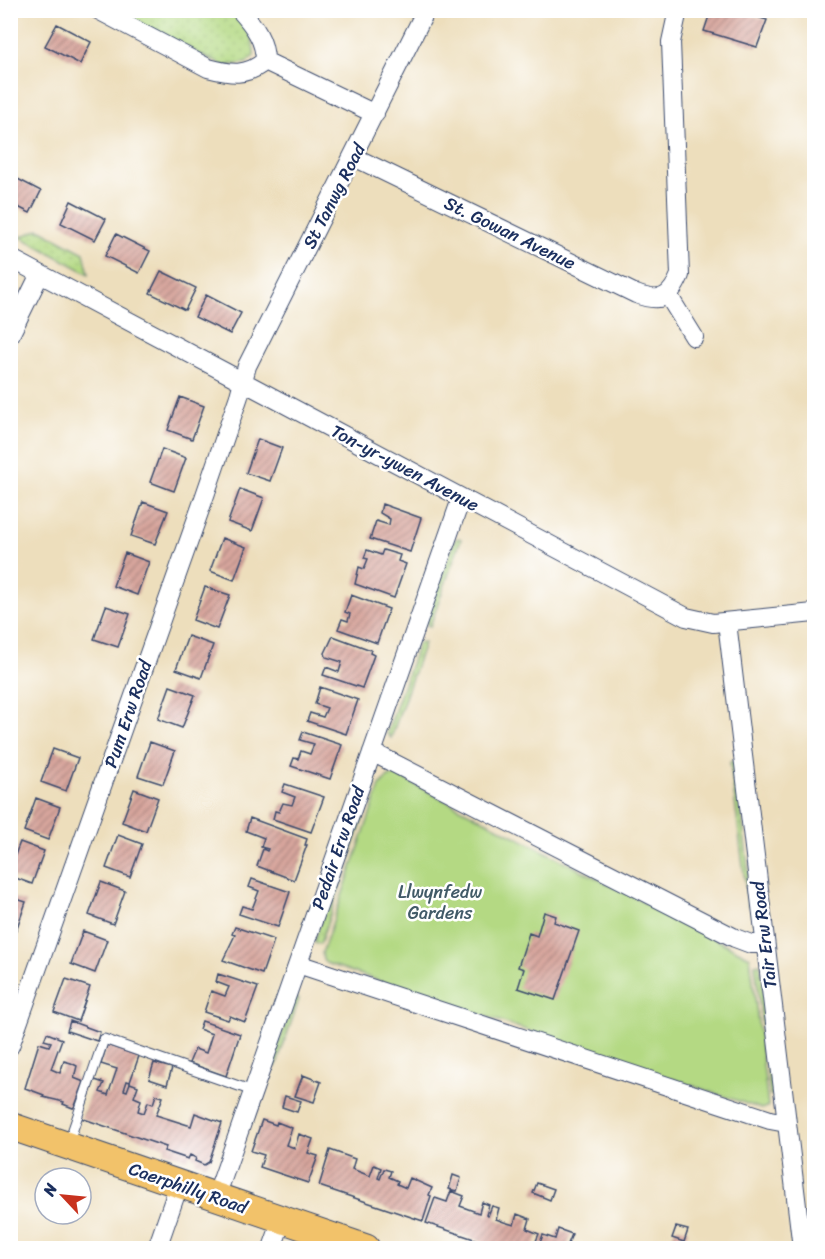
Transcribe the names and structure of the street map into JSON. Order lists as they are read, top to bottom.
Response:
{
  "streets": {
    "main road": ["Caerphilly Road"],
    "street": [
      "St Tanwg Road",
      "St. Gowan Avenue",
      "Ton-yr-ywen Avenue",
      "Pum Erw Road",
      "Pedair Erw Road",
      "Tair Erw Road"
    ]
  },
  "crossings": [
    ["St Tanwg Road", "St. Gowan Avenue"],
    ["St Tanwg Road", "Ton-yr-ywen Avenue"],
    ["St Tanwg Road", "Pum Erw Road"],
    ["Ton-yr-ywen Avenue", "Pum Erw Road"],
    ["Ton-yr-ywen Avenue", "Pedair Erw Road"],
    ["Ton-yr-ywen Avenue", "Tair Erw Road"],
    ["Pedair Erw Road", "Caerphilly Road"]
  ],
  "parks": ["Llwynfedw Gardens"],
  "north": "top left"
}
